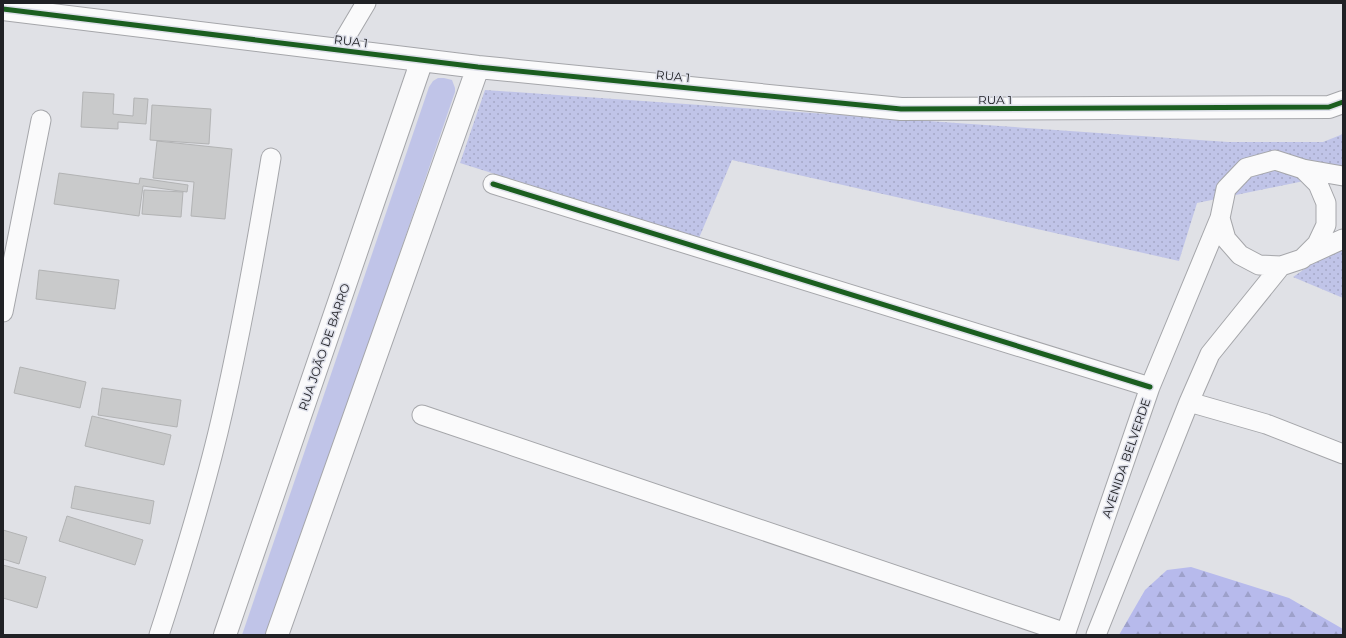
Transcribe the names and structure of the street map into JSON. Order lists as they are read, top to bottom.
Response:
{
  "streets": {
    "street": ["RUA 1", "RUA JOÃO DE BARRO", "AVENIDA BELVERDE"]
  },
  "crossings": [
    ["RUA 1", "RUA JOÃO DE BARRO"]
  ]
}
